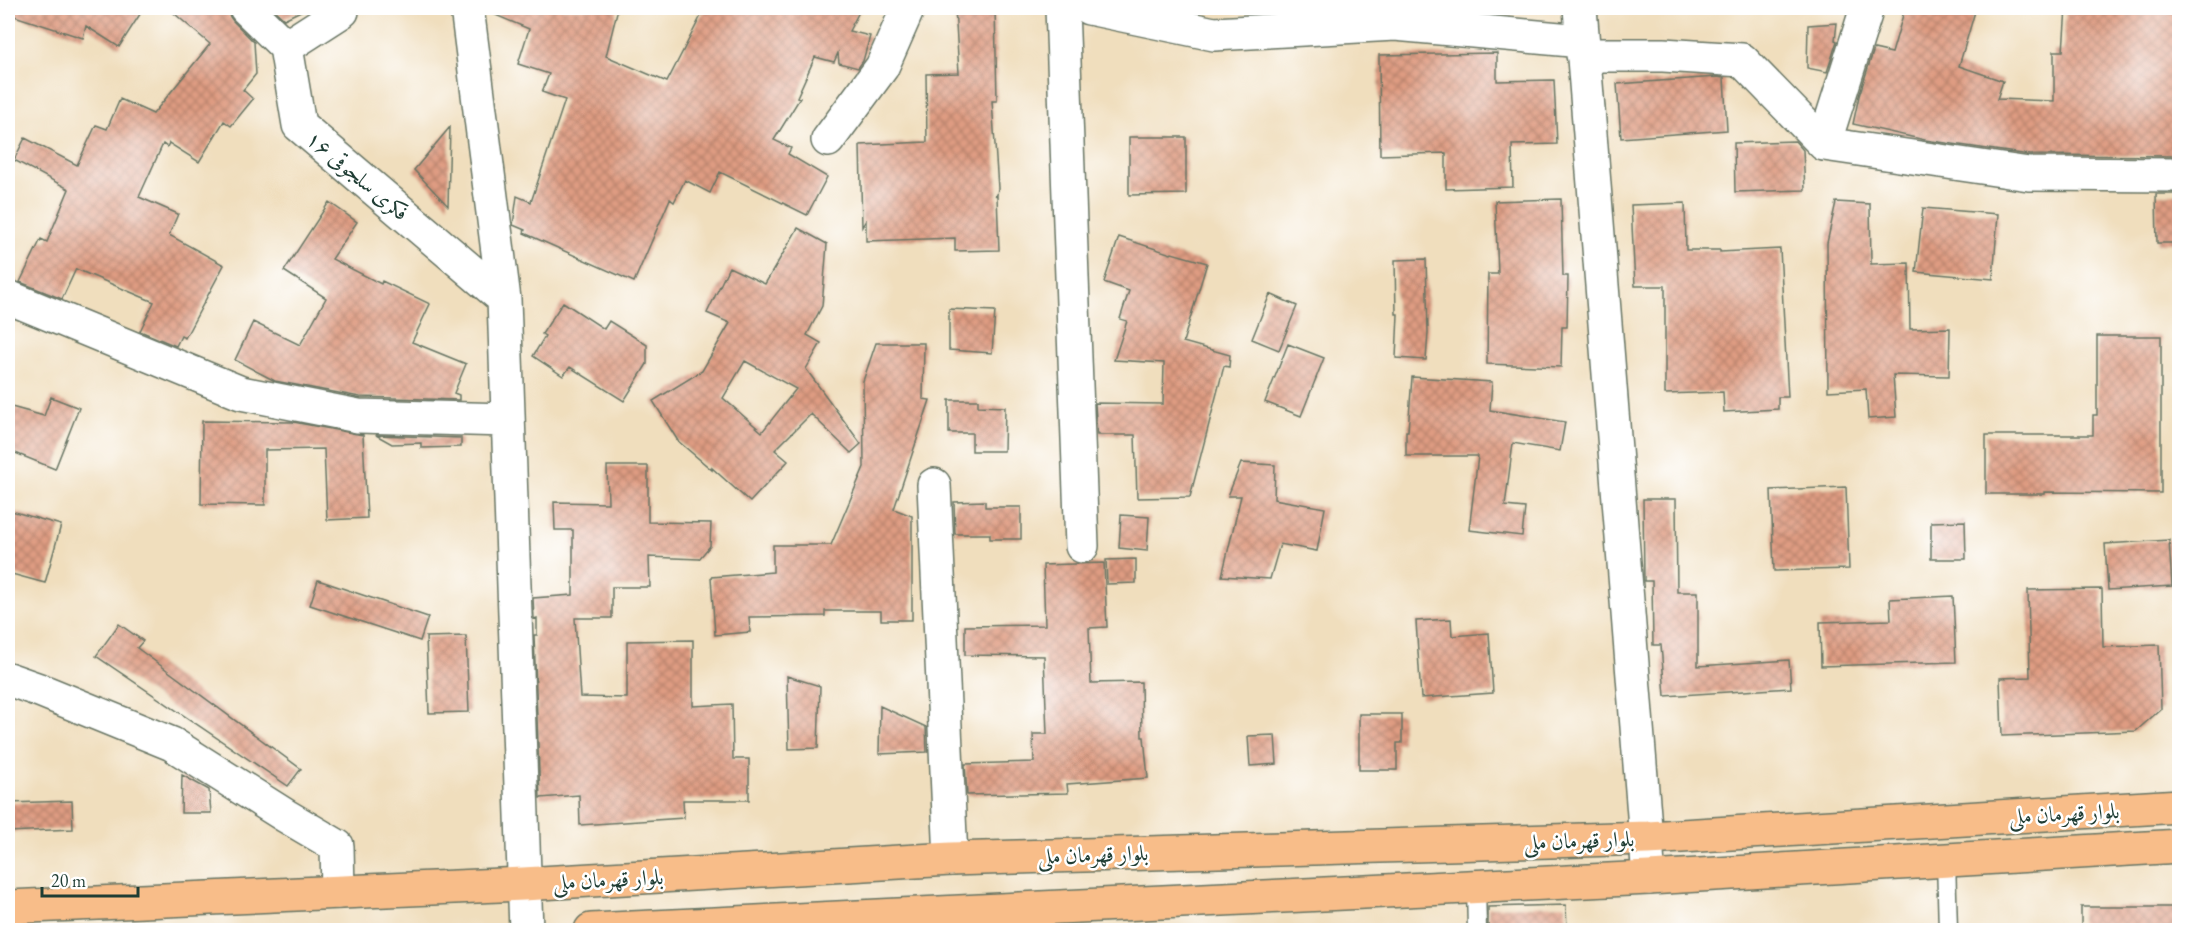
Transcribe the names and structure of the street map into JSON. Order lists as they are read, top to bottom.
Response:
{
  "streets": {
    "highway": ["بلوار قهرمان ملی"],
    "street": ["فکری سلجوقی ۱۶"]
  },
  "scale_bar": "20 m"
}
